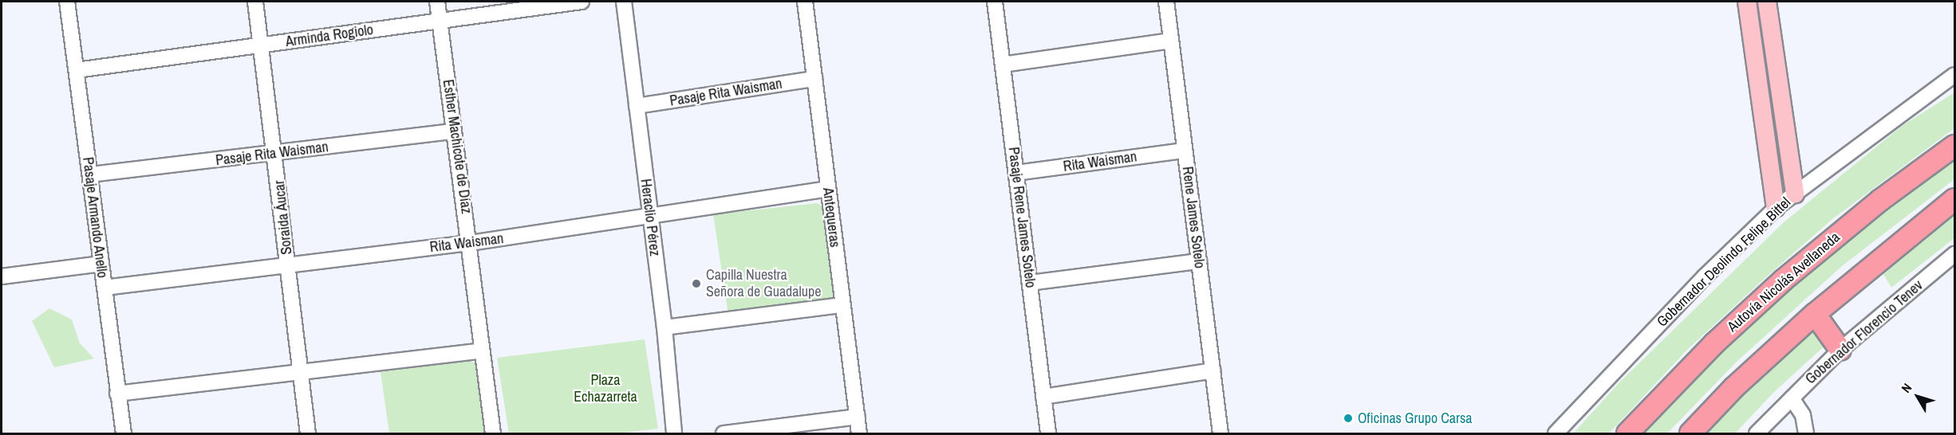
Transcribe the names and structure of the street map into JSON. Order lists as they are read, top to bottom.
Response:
{
  "streets": {
    "highway": ["Autovía Nicolás Avellaneda"],
    "street": [
      "Arminda Rogiolo",
      "Pasaje Rita Waisman",
      "Esther Machicote de Díaz",
      "Rita Waisman",
      "Pasaje Armando Anello",
      "Soraida Áucar",
      "Heraclio Pérez",
      "Antequeras",
      "Pasaje Rene James Sotelo",
      "Rene James Sotelo",
      "Gobernador Deolindo Felipe Bittel",
      "Gobernador Florencio Tenev"
    ]
  },
  "crossings": [
    ["Arminda Rogiolo", "Esther Machicote de Díaz"],
    ["Arminda Rogiolo", "Pasaje Armando Anello"],
    ["Arminda Rogiolo", "Soraida Áucar"],
    ["Pasaje Rita Waisman", "Esther Machicote de Díaz"],
    ["Pasaje Rita Waisman", "Pasaje Armando Anello"],
    ["Pasaje Rita Waisman", "Soraida Áucar"],
    ["Pasaje Rita Waisman", "Heraclio Pérez"],
    ["Pasaje Rita Waisman", "Antequeras"],
    ["Esther Machicote de Díaz", "Rita Waisman"],
    ["Rita Waisman", "Pasaje Armando Anello"],
    ["Rita Waisman", "Soraida Áucar"],
    ["Rita Waisman", "Heraclio Pérez"],
    ["Rita Waisman", "Antequeras"],
    ["Rita Waisman", "Pasaje Rene James Sotelo"],
    ["Rita Waisman", "Rene James Sotelo"]
  ],
  "parks": ["Plaza Echazarreta"],
  "places": ["Capilla Nuestra Señora de Guadalupe", "Oficinas Grupo Carsa"],
  "north": "top left"
}
